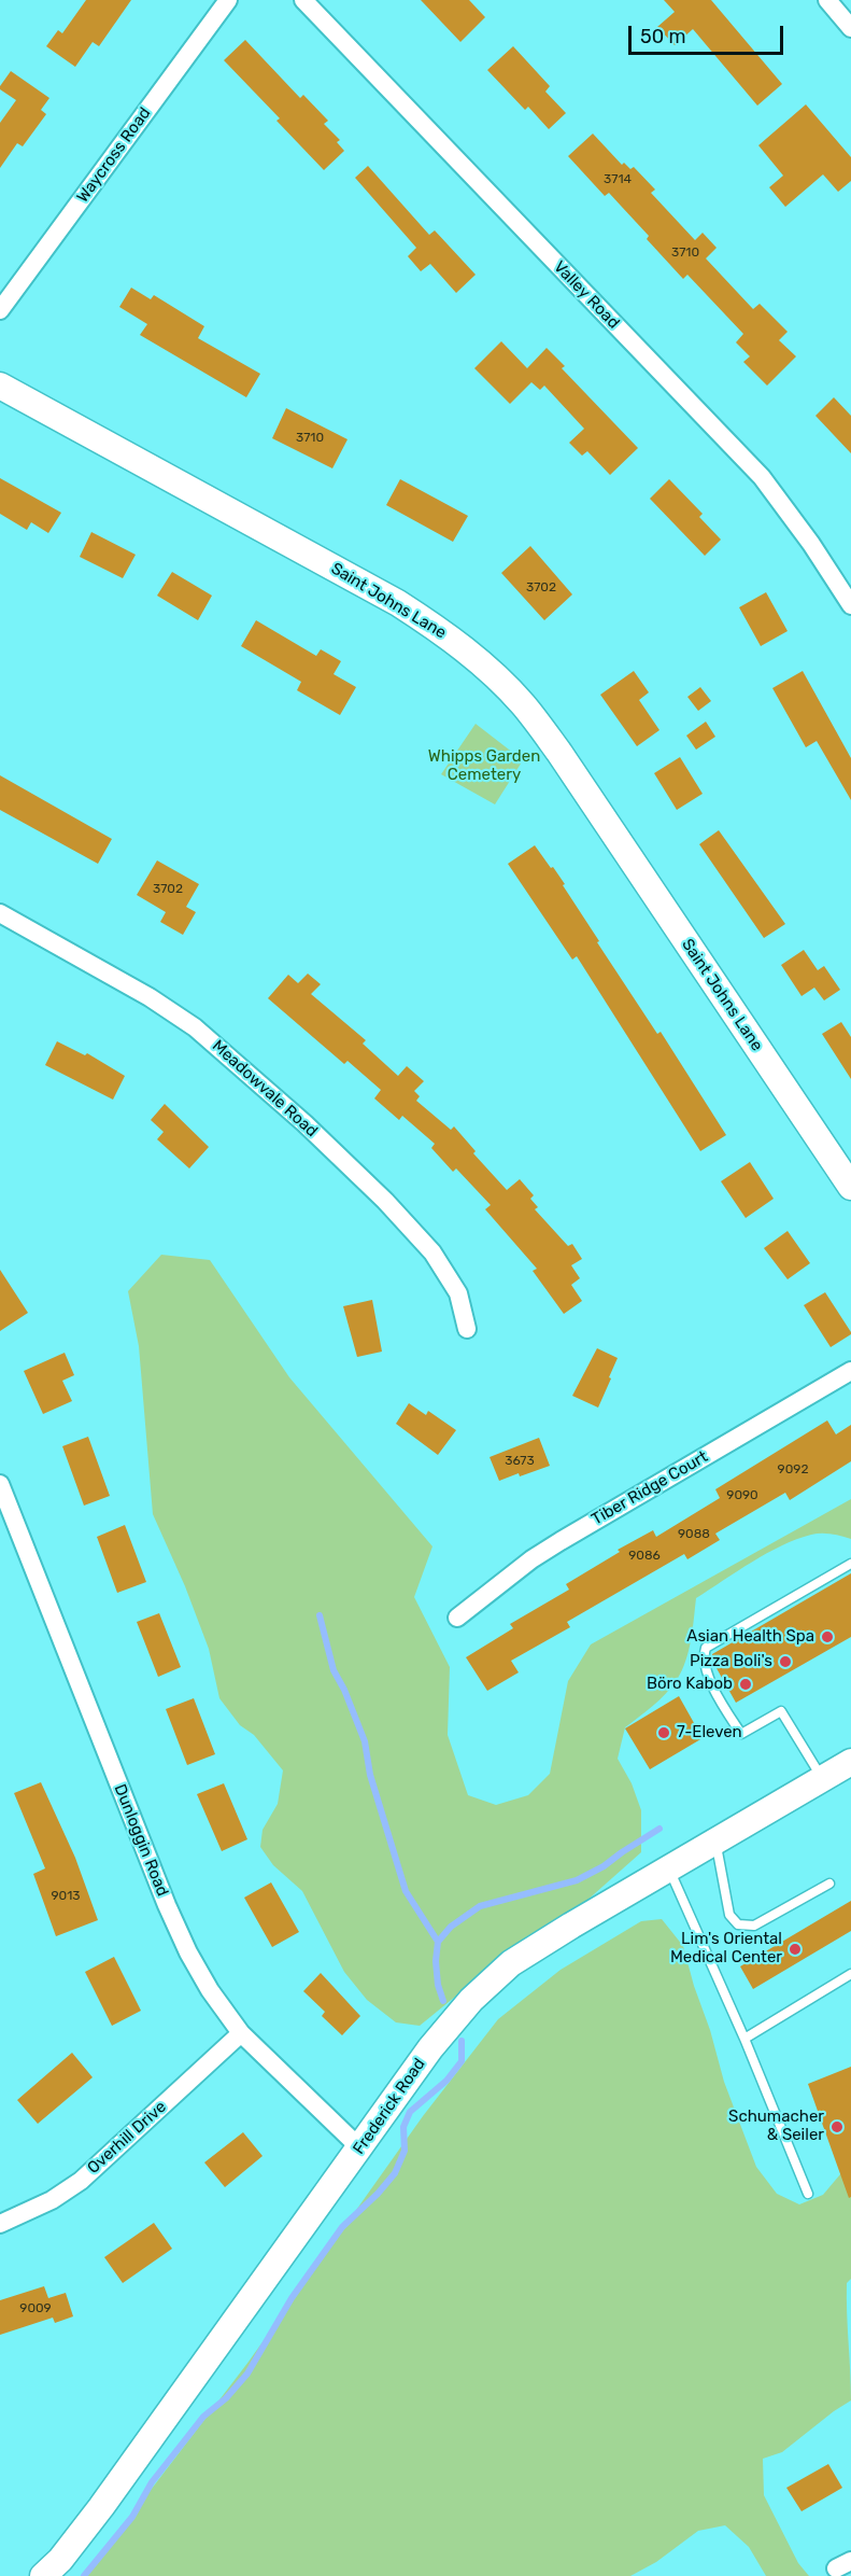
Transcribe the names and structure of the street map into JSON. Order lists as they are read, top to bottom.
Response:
{
  "streets": {
    "street": [
      "Waycross Road",
      "Valley Road",
      "Saint Johns Lane",
      "Meadowvale Road",
      "Tiber Ridge Court",
      "Dunloggin Road",
      "Frederick Road",
      "Overhill Drive"
    ]
  },
  "crossings": [
    ["Dunloggin Road", "Frederick Road"],
    ["Dunloggin Road", "Overhill Drive"]
  ],
  "parks": ["Whipps Garden Cemetery"],
  "places": [
    "Asian Health Spa",
    "Pizza Boli's",
    "Böro Kabob",
    "7-Eleven",
    "Lim's Oriental Medical Center",
    "Schumacher & Seiler"
  ],
  "house_numbers": [
    "3714",
    "3710",
    "3710",
    "3702",
    "3702",
    "3673",
    "9092",
    "9090",
    "9088",
    "9086",
    "9013",
    "9009"
  ],
  "scale_bar": "50 m"
}
